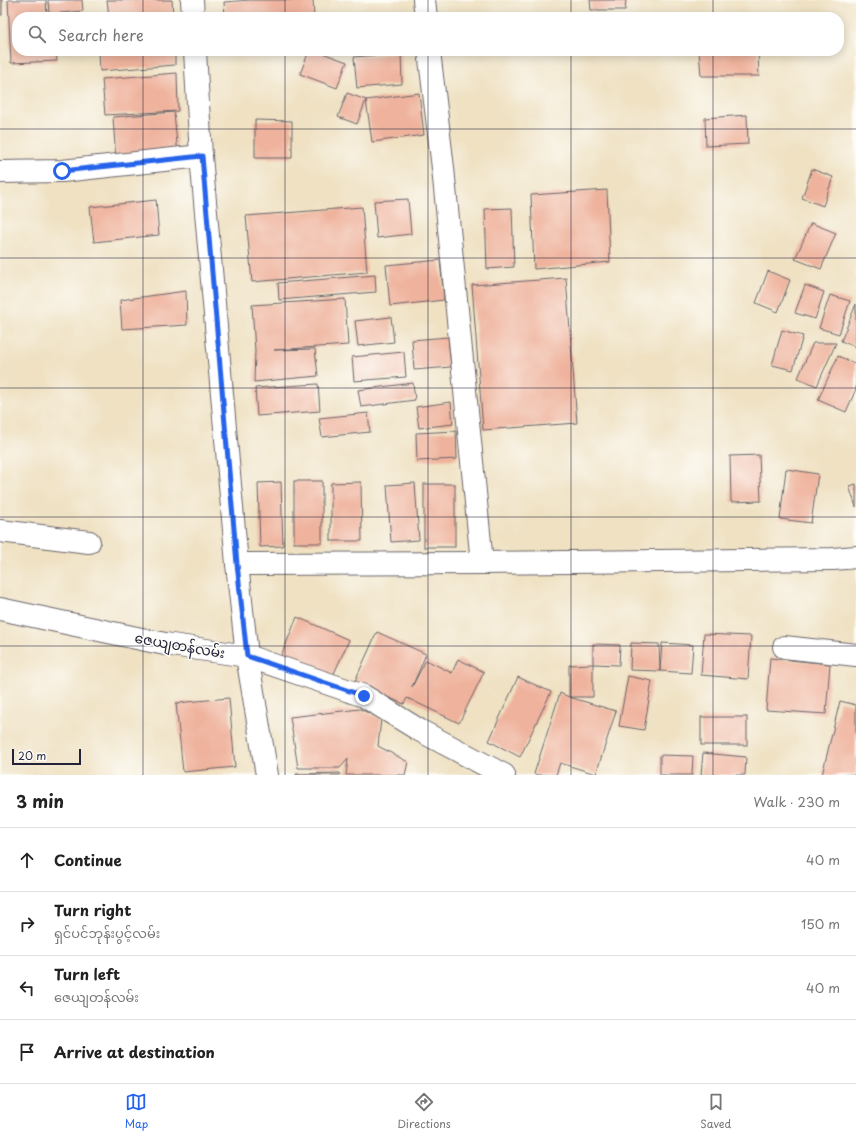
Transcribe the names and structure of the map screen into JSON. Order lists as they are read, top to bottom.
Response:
{
  "streets": {
    "street": ["ဇေယျတန်လမ်း"]
  },
  "scale_bar": "20 m",
  "page": {
    "search": "Search here",
    "scale": "20 m",
    "heading": ["3 min", "Walk · 230 m"],
    "list": [
      ["Continue", "40 m"],
      ["Turn right", "ရှင်ပင်ဘုန်းပွင့်လမ်း", "150 m"],
      ["Turn left", "ဇေယျတန်လမ်း", "40 m"],
      "Arrive at destination"
    ],
    "nav": ["Map", "Directions", "Saved"]
  }
}
